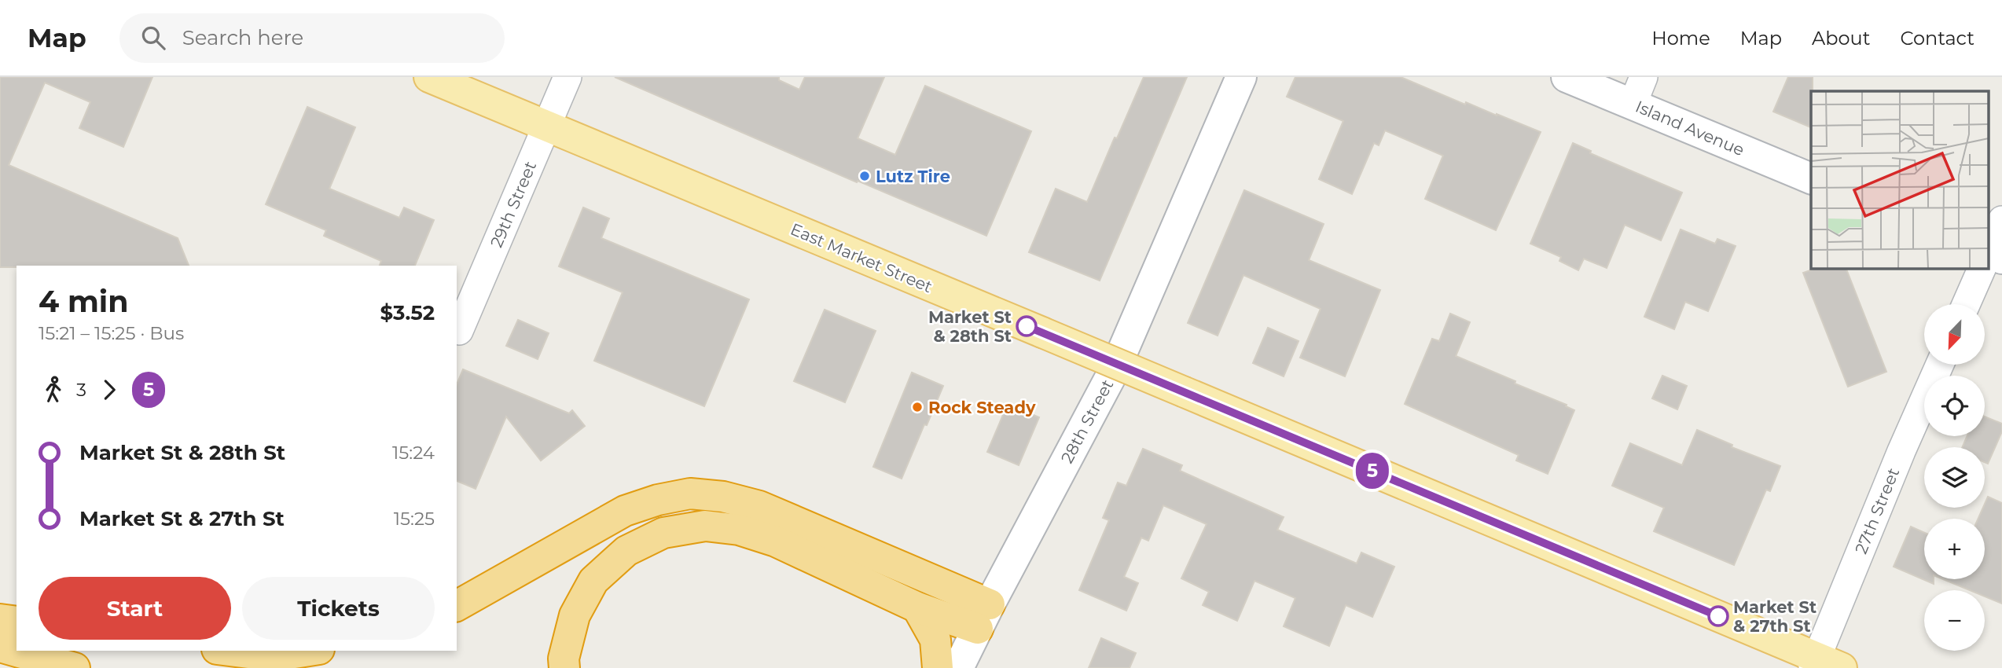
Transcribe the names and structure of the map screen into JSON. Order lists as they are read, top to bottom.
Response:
{
  "streets": {
    "main road": ["East Market Street"],
    "street": [
      "Island Avenue",
      "29th Street",
      "28th Street",
      "27th Street"
    ]
  },
  "crossings": [
    ["29th Street", "East Market Street"],
    ["East Market Street", "27th Street"]
  ],
  "places": [
    "Lutz Tire",
    "Market St & 28th St",
    "Rock Steady",
    "Market St & 27th St"
  ],
  "lines": ["bus line 5"],
  "north": "bottom left",
  "page": {
    "header": "Map",
    "search": "Search here",
    "nav": [
      "Home",
      "Map",
      "About",
      "Contact"
    ],
    "on_map": "5",
    "heading": ["4 min", "15:21 – 15:25 · Bus", "$3.52"],
    "map_buttons": ["+", "−"],
    "legs": ["3", "5"],
    "list": [
      {
        "name": "Market St & 28th St",
        "value": "15:24"
      },
      {
        "name": "Market St & 27th St",
        "value": "15:25"
      }
    ],
    "buttons": ["Start", "Tickets"]
  }
}
